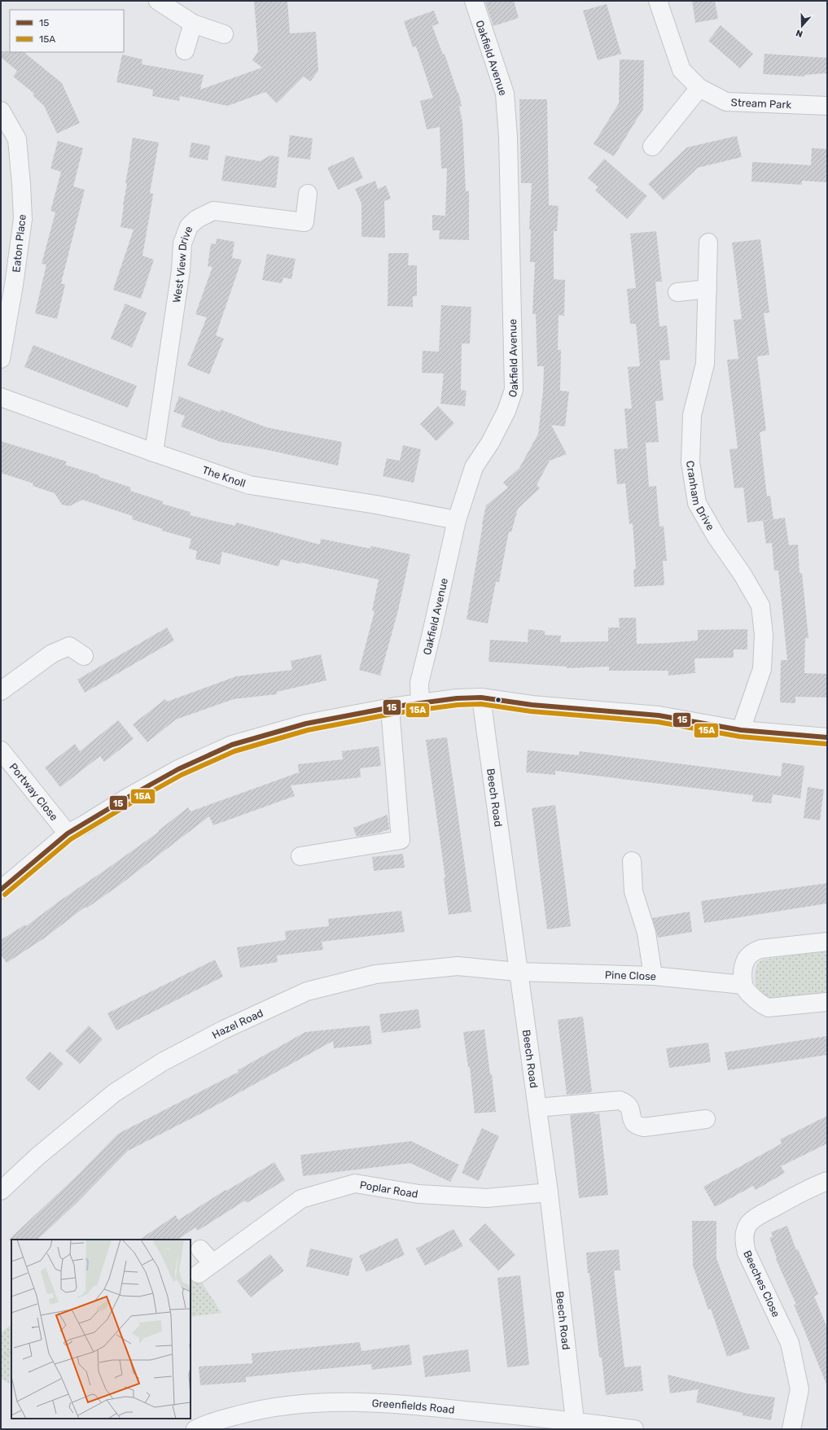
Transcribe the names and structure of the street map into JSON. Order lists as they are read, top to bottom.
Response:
{
  "streets": {
    "street": [
      "Oakfield Avenue",
      "Stream Park",
      "Eaton Place",
      "West View Drive",
      "The Knoll",
      "Cranham Drive",
      "Portway Close",
      "Beech Road",
      "Pine Close",
      "Hazel Road",
      "Poplar Road",
      "Beeches Close",
      "Greenfields Road"
    ]
  },
  "crossings": [
    ["Oakfield Avenue", "The Knoll"],
    ["West View Drive", "The Knoll"],
    ["Beech Road", "Pine Close"],
    ["Beech Road", "Hazel Road"],
    ["Beech Road", "Poplar Road"],
    ["Beech Road", "Greenfields Road"],
    ["Pine Close", "Hazel Road"]
  ],
  "lines": ["transit line 15", "transit line 15A"],
  "legend": ["15", "15A"],
  "north": "bottom"
}
